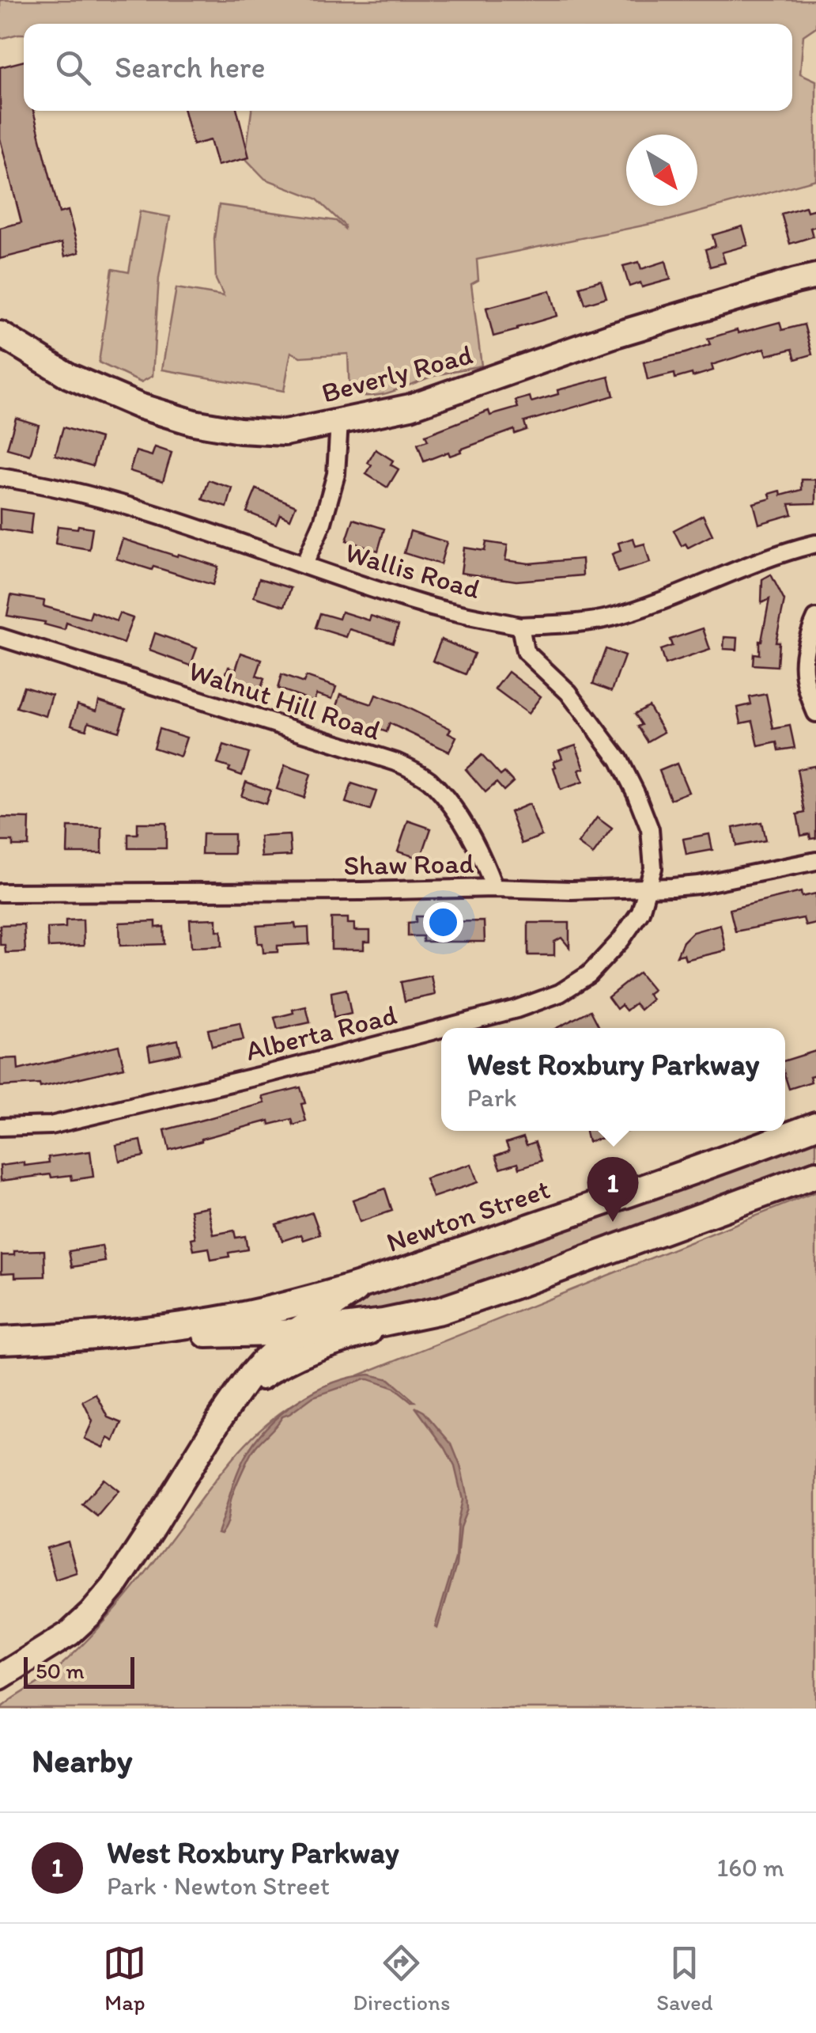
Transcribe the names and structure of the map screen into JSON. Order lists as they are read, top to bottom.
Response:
{
  "streets": {
    "main road": ["Newton Street"],
    "street": [
      "Beverly Road",
      "Wallis Road",
      "Walnut Hill Road",
      "Shaw Road",
      "Alberta Road"
    ]
  },
  "crossings": [
    ["Walnut Hill Road", "Shaw Road"],
    ["Shaw Road", "Alberta Road"]
  ],
  "scale_bar": "50 m",
  "north": "bottom right",
  "page": {
    "search": "Search here",
    "popup": ["West Roxbury Parkway", "Park"],
    "pins": "1",
    "scale": "50 m",
    "heading": "Nearby",
    "list": [
      {
        "mark": "1",
        "name": "West Roxbury Parkway",
        "note": "Park · Newton Street",
        "value": "160 m"
      }
    ],
    "nav": ["Map", "Directions", "Saved"]
  }
}
